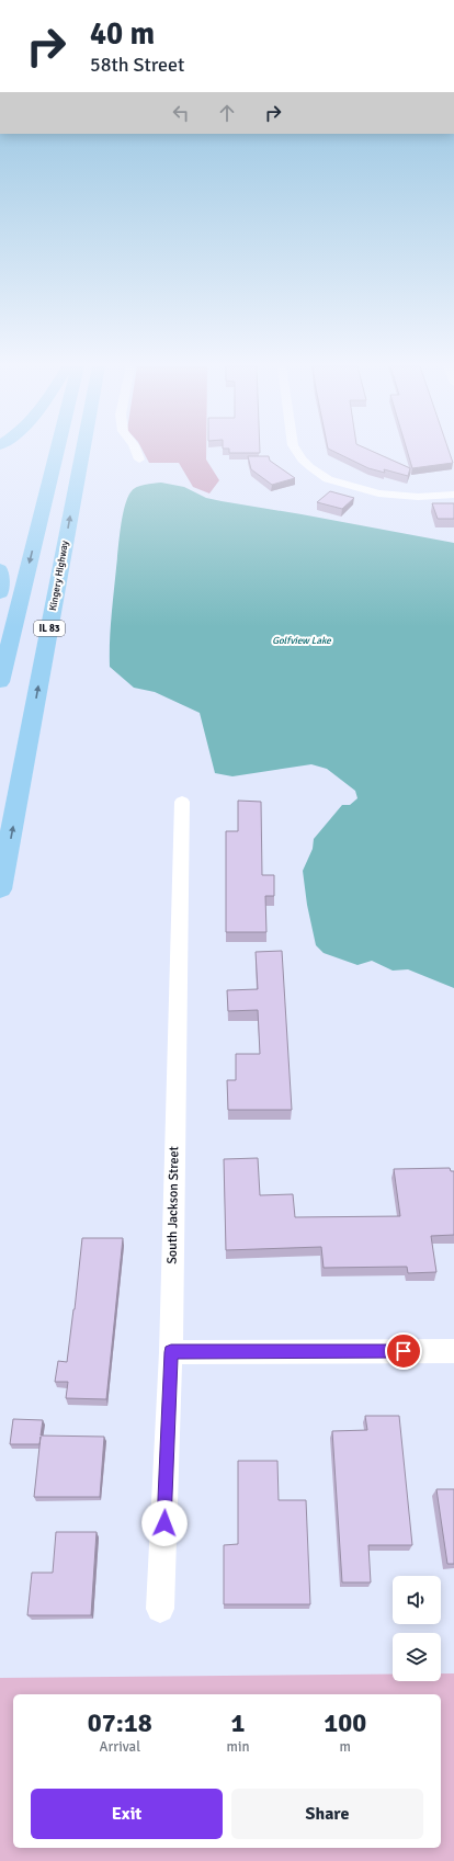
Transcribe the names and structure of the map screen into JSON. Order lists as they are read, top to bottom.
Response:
{
  "streets": {
    "highway": ["Kingery Highway", "IL 83"],
    "street": ["South Jackson Street"]
  },
  "water": ["Golfview Lake"],
  "page": {
    "turn": ["40 m", "58th Street"],
    "eta": [
      "07:18",
      "Arrival",
      "1",
      "min",
      "100",
      "m"
    ],
    "buttons": ["Exit", "Share"]
  }
}
